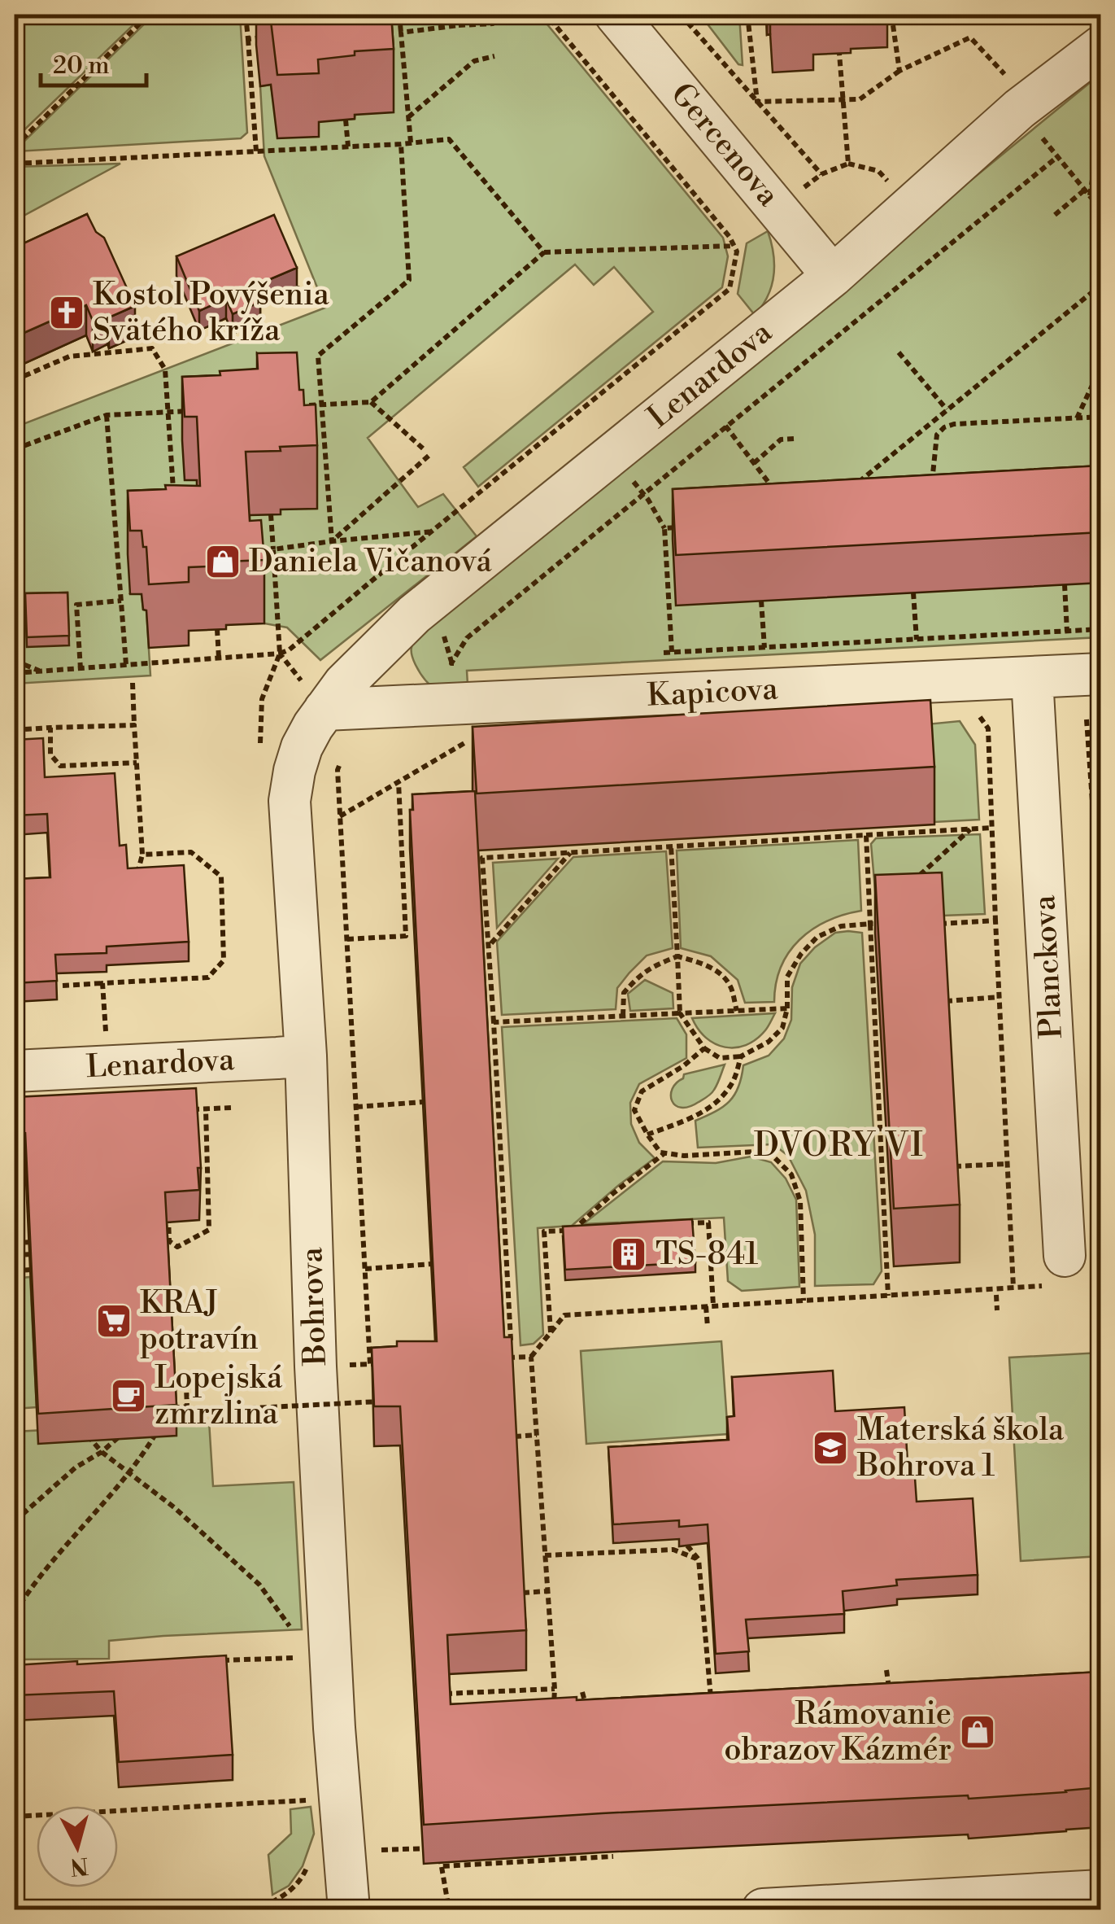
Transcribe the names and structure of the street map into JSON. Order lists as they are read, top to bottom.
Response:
{
  "streets": {
    "street": [
      "Gercenova",
      "Lenardova",
      "Kapicova",
      "Planckova",
      "Bohrova"
    ]
  },
  "crossings": [
    ["Gercenova", "Lenardova"],
    ["Lenardova", "Kapicova"],
    ["Lenardova", "Bohrova"],
    ["Kapicova", "Planckova"],
    ["Kapicova", "Bohrova"]
  ],
  "districts": ["DVORY VI"],
  "places": {
    "church": ["Kostol Povýšenia Svätého kríža"],
    "shop": ["Daniela Vičanová", "Rámovanie obrazov Kázmér"],
    "building": ["TS-841"],
    "supermarket": ["KRAJ potravín"],
    "cafe": ["Lopejská zmrzlina"],
    "school or university": ["Materská škola Bohrova 1"]
  },
  "scale_bar": "20 m",
  "north": "bottom"
}
